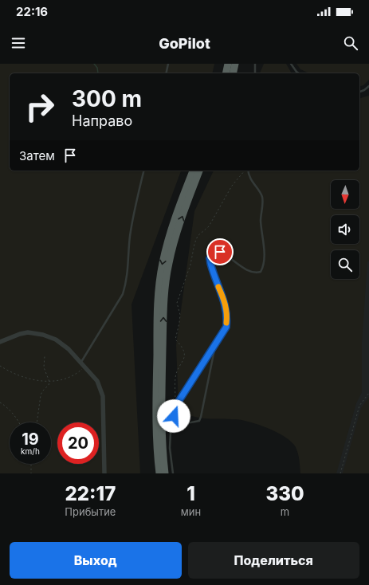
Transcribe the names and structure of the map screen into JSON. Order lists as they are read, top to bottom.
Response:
{
  "north": "bottom",
  "page": {
    "status": "22:16",
    "header": "GoPilot",
    "turn": ["300 m", "Направо"],
    "then": "Затем",
    "speed": "19 km/h",
    "limit": "20",
    "eta": [
      "22:17",
      "Прибытие",
      "1",
      "мин",
      "330",
      "m"
    ],
    "buttons": ["Выход", "Поделиться"]
  }
}
